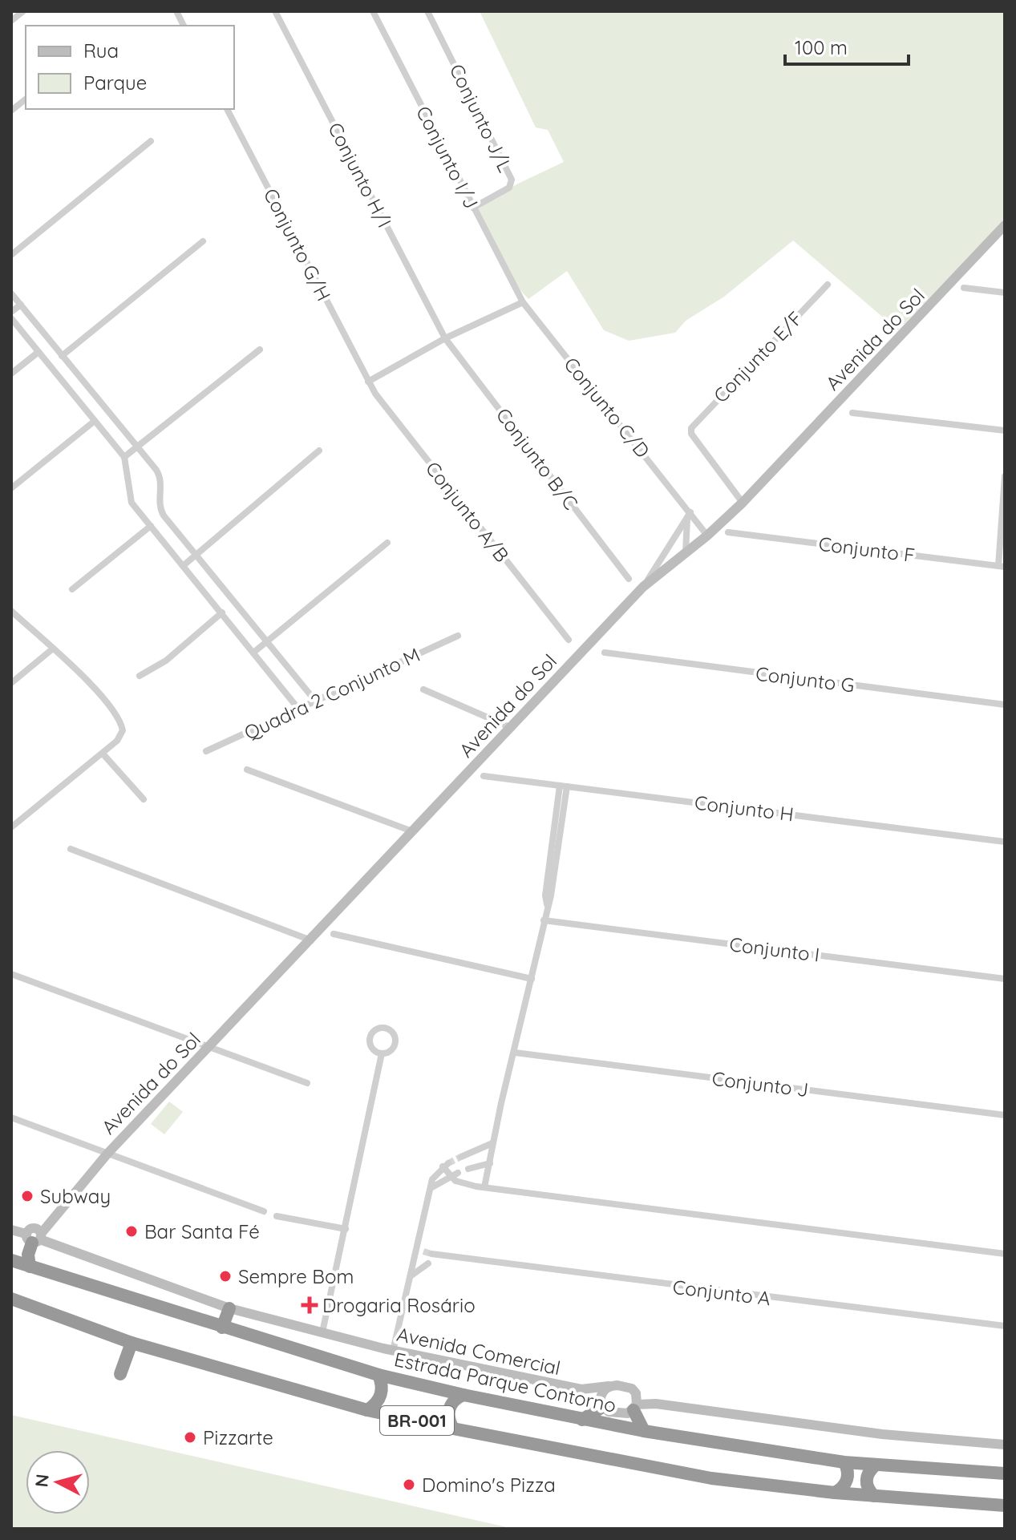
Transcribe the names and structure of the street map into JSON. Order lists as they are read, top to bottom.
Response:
{
  "streets": {
    "highway": ["Estrada Parque Contorno", "BR-001"],
    "street": [
      "Conjunto J/L",
      "Conjunto I/J",
      "Conjunto H/I",
      "Conjunto G/H",
      "Avenida do Sol",
      "Conjunto E/F",
      "Conjunto C/D",
      "Conjunto B/C",
      "Conjunto A/B",
      "Conjunto F",
      "Conjunto G",
      "Quadra 2 Conjunto M",
      "Conjunto H",
      "Conjunto I",
      "Conjunto J",
      "Conjunto A",
      "Avenida Comercial"
    ]
  },
  "crossings": [
    ["Conjunto J/L", "Conjunto I/J"],
    ["Conjunto I/J", "Conjunto C/D"],
    ["Conjunto H/I", "Conjunto B/C"],
    ["Conjunto G/H", "Conjunto A/B"],
    ["Avenida do Sol", "Conjunto E/F"],
    ["Avenida do Sol", "Conjunto C/D"],
    ["Avenida do Sol", "Avenida Comercial"]
  ],
  "places": {
    "other": [
      "Subway",
      "Bar Santa Fé",
      "Sempre Bom",
      "Pizzarte",
      "Domino's Pizza"
    ],
    "health": ["Drogaria Rosário"]
  },
  "legend": ["Rua", "Parque"],
  "scale_bar": "100 m",
  "north": "left"
}
